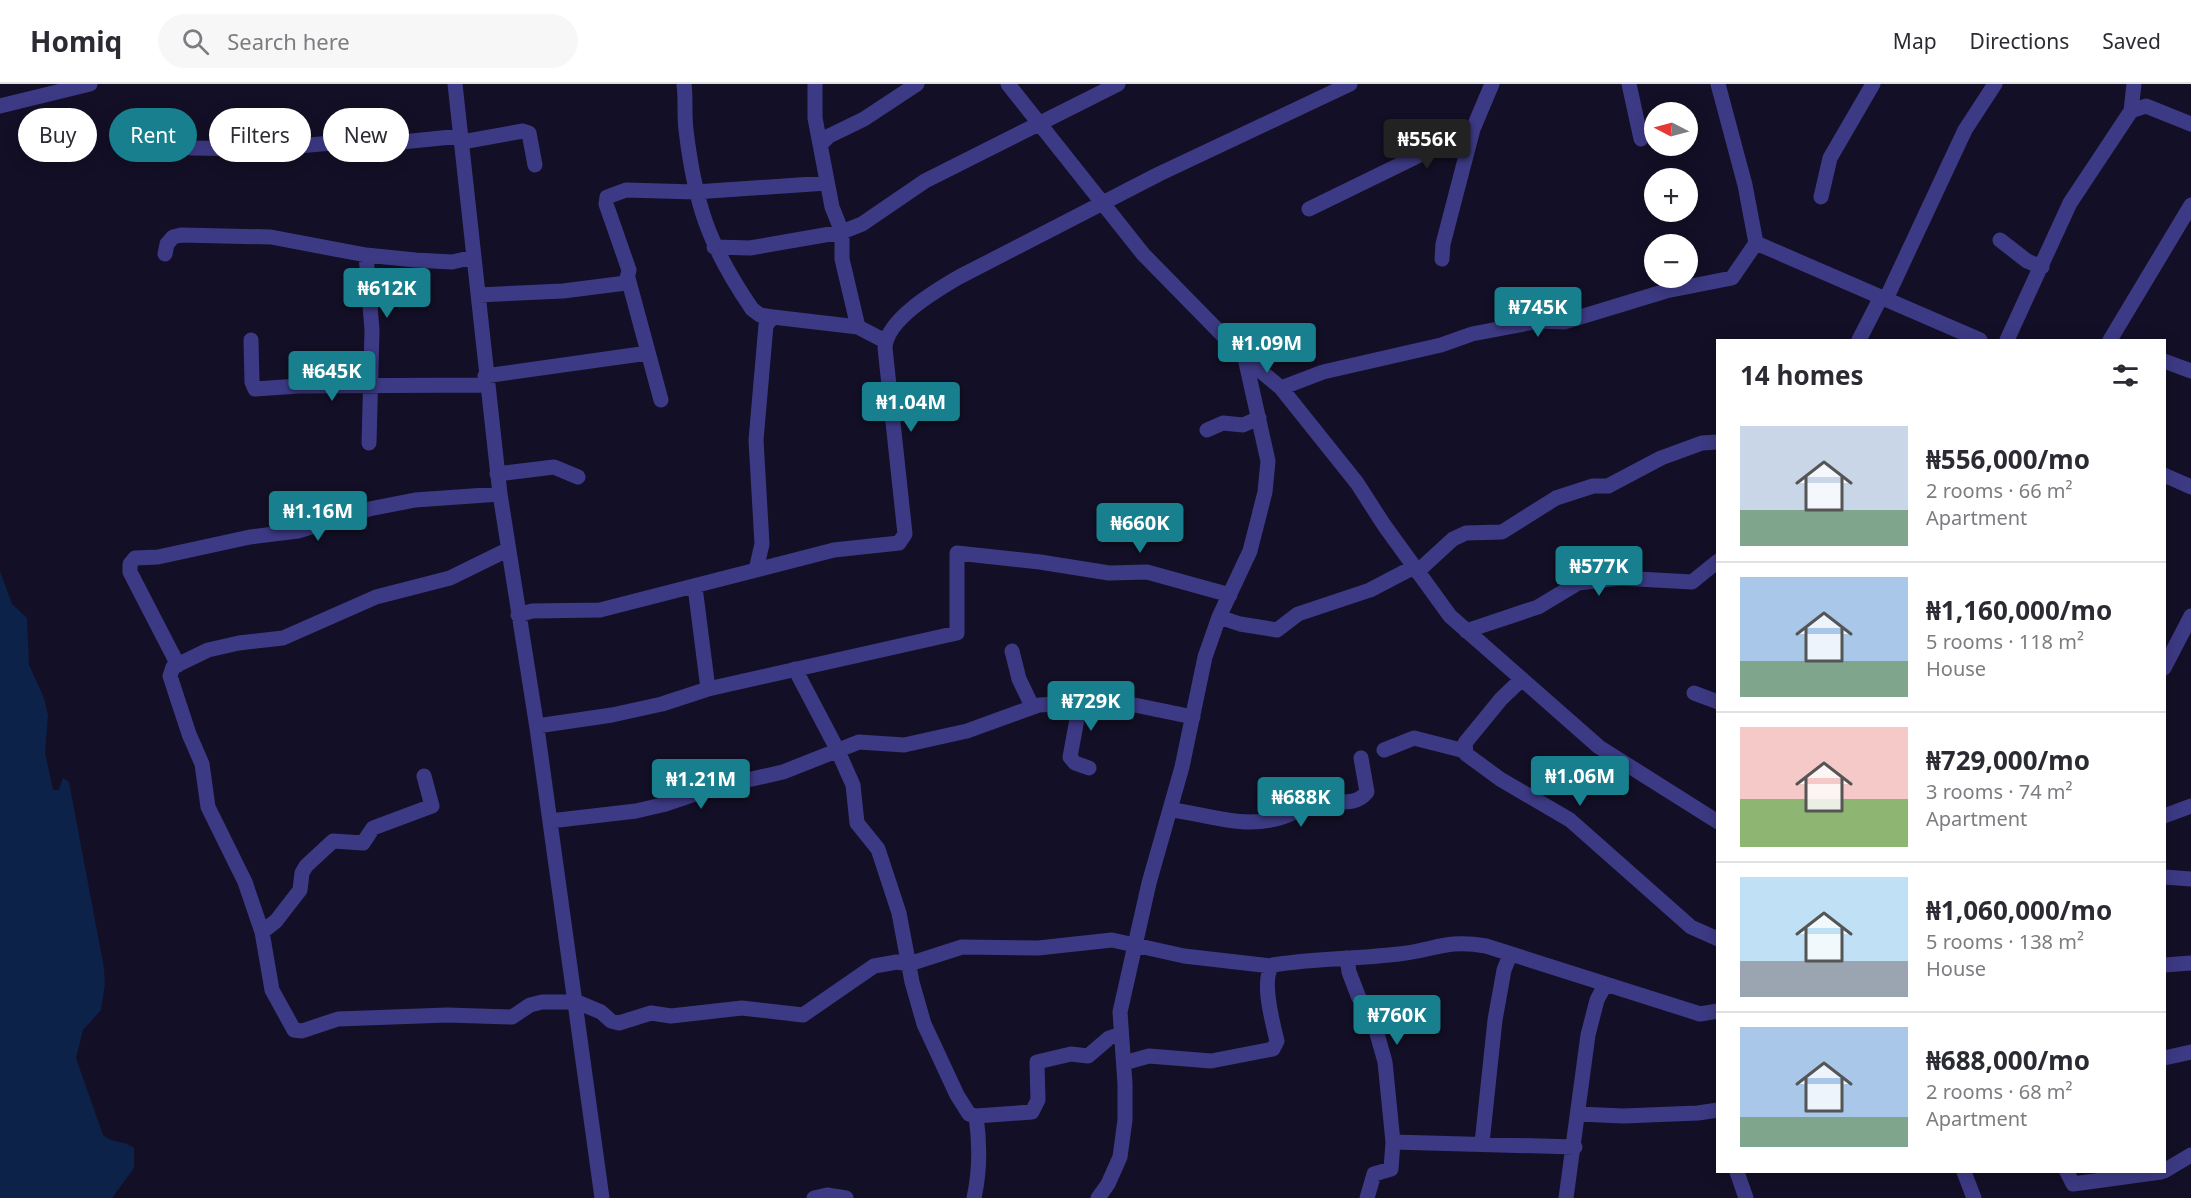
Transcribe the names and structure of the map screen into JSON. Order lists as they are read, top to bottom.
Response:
{
  "north": "left",
  "page": {
    "header": "Homiq",
    "search": "Search here",
    "nav": ["Map", "Directions", "Saved"],
    "map_buttons": ["+", "−"],
    "chip": [
      "Buy",
      "Rent",
      "Filters",
      "New"
    ],
    "price": [
      "₦556K",
      "₦612K",
      "₦745K",
      "₦1.09M",
      "₦645K",
      "₦1.04M",
      "₦1.16M",
      "₦660K",
      "₦577K",
      "₦729K",
      "₦1.06M",
      "₦1.21M",
      "₦688K",
      "₦760K"
    ],
    "heading": "14 homes",
    "list": [
      {
        "name": "₦556,000/mo",
        "note": "2 rooms · 66 m² · Apartment"
      },
      {
        "name": "₦1,160,000/mo",
        "note": "5 rooms · 118 m² · House"
      },
      {
        "name": "₦729,000/mo",
        "note": "3 rooms · 74 m² · Apartment"
      },
      {
        "name": "₦1,060,000/mo",
        "note": "5 rooms · 138 m² · House"
      },
      {
        "name": "₦688,000/mo",
        "note": "2 rooms · 68 m² · Apartment"
      }
    ]
  }
}
